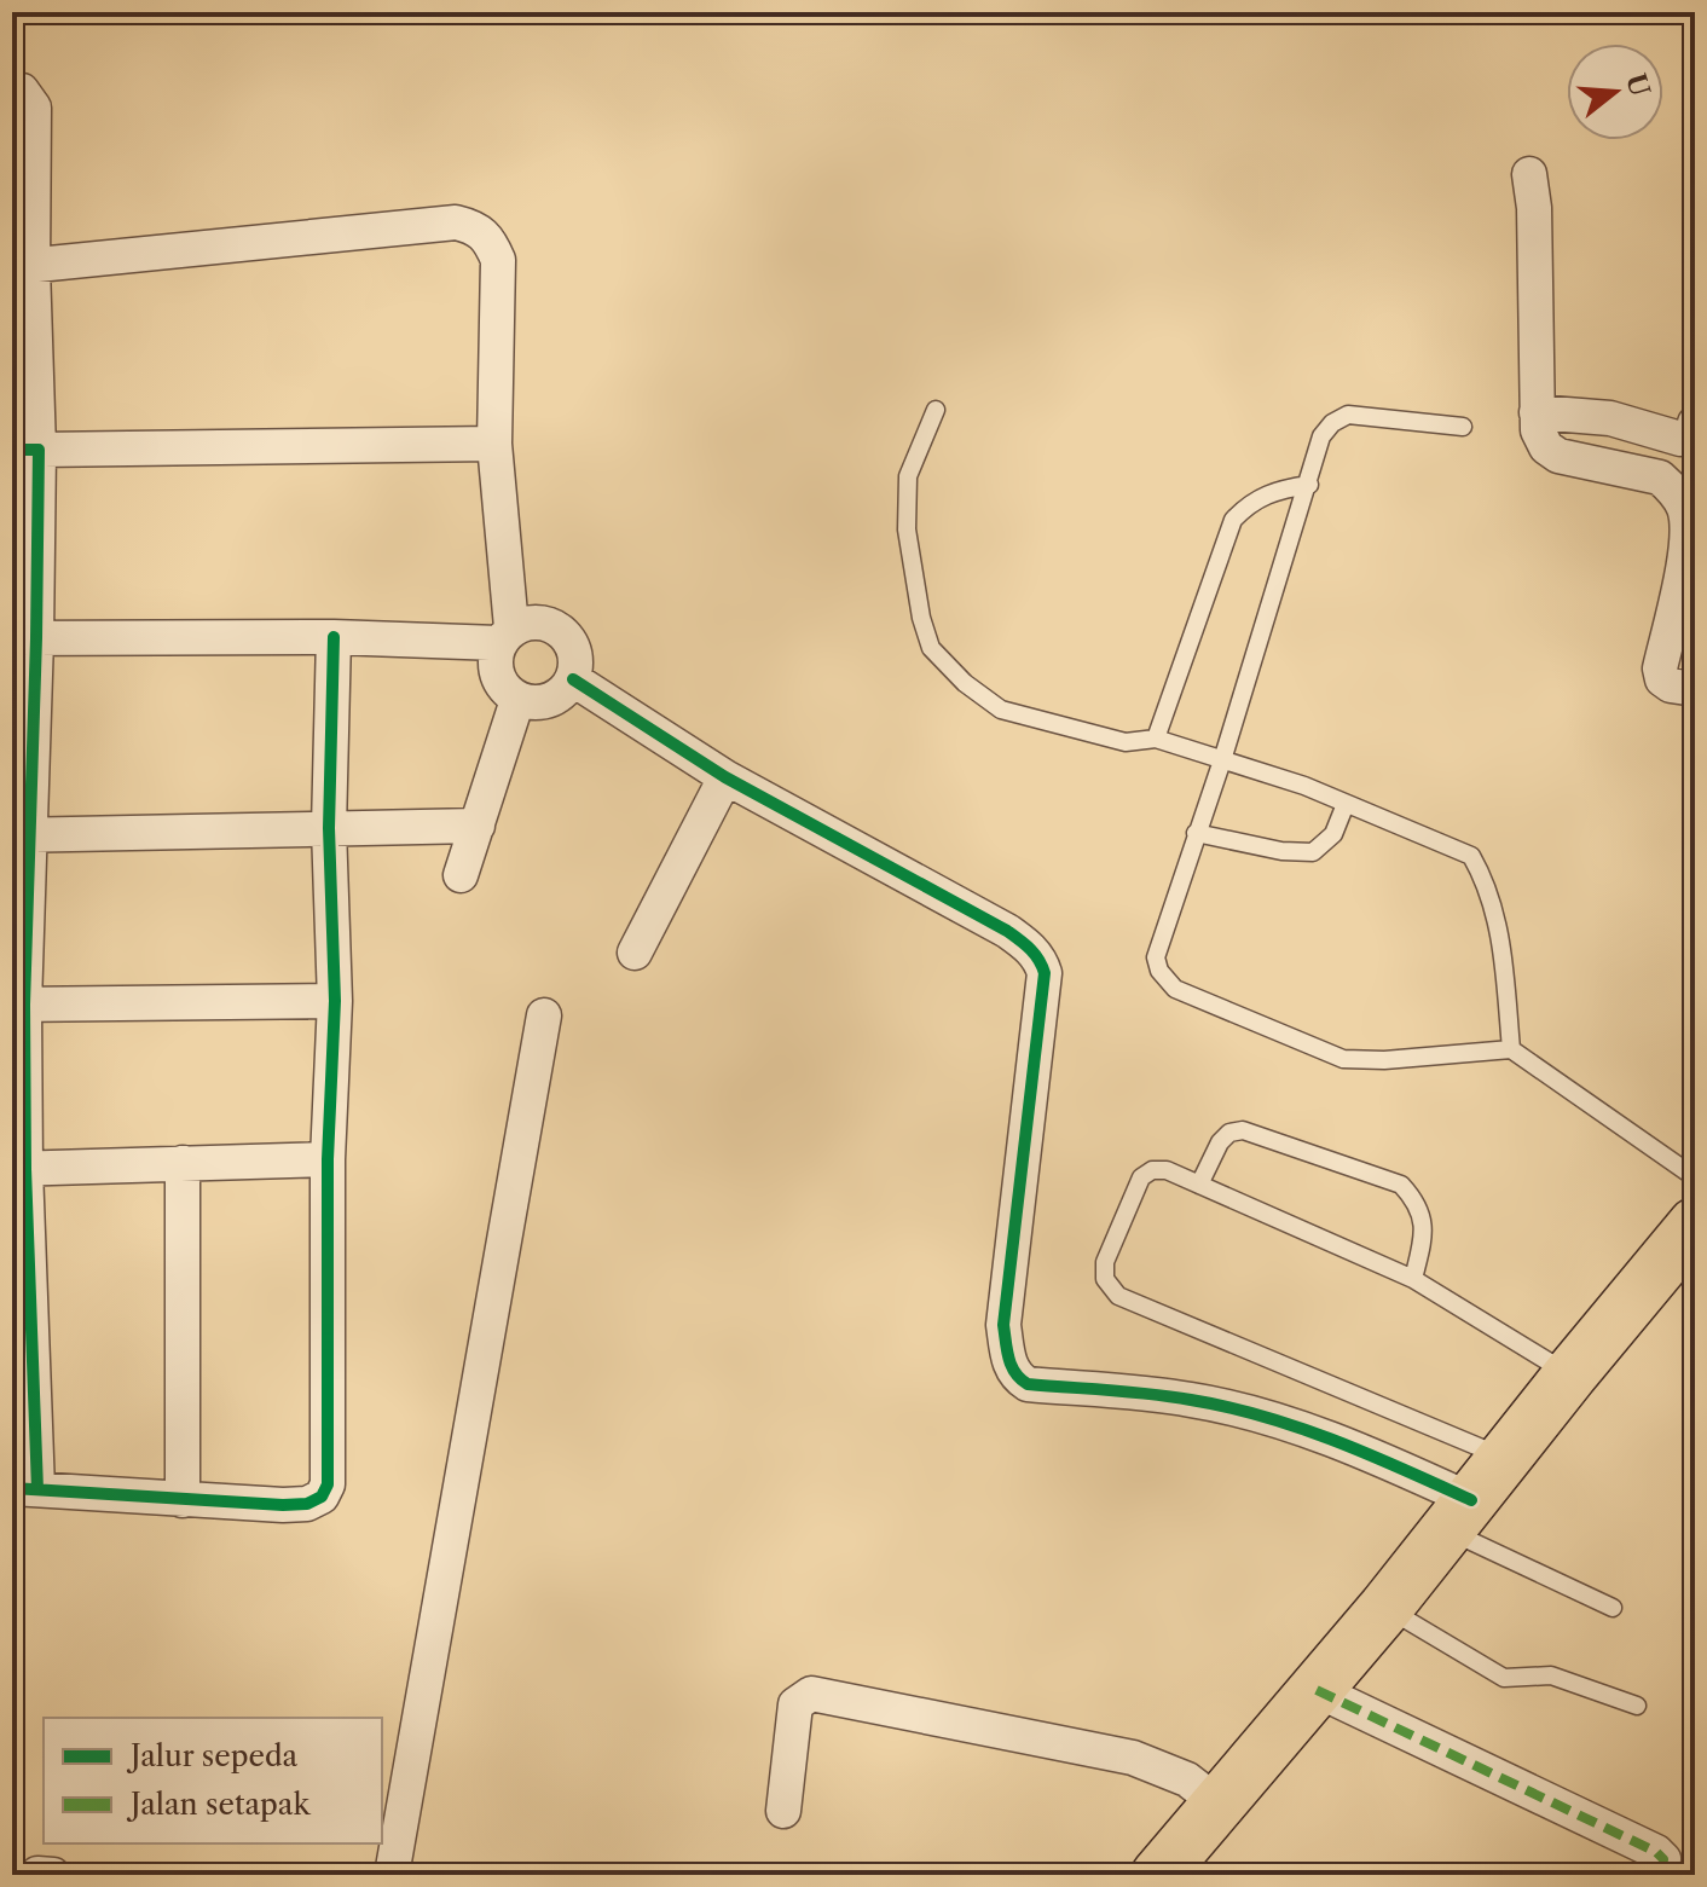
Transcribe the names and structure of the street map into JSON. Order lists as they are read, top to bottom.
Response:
{
  "legend": ["Jalur sepeda", "Jalan setapak"],
  "north": "right"
}
